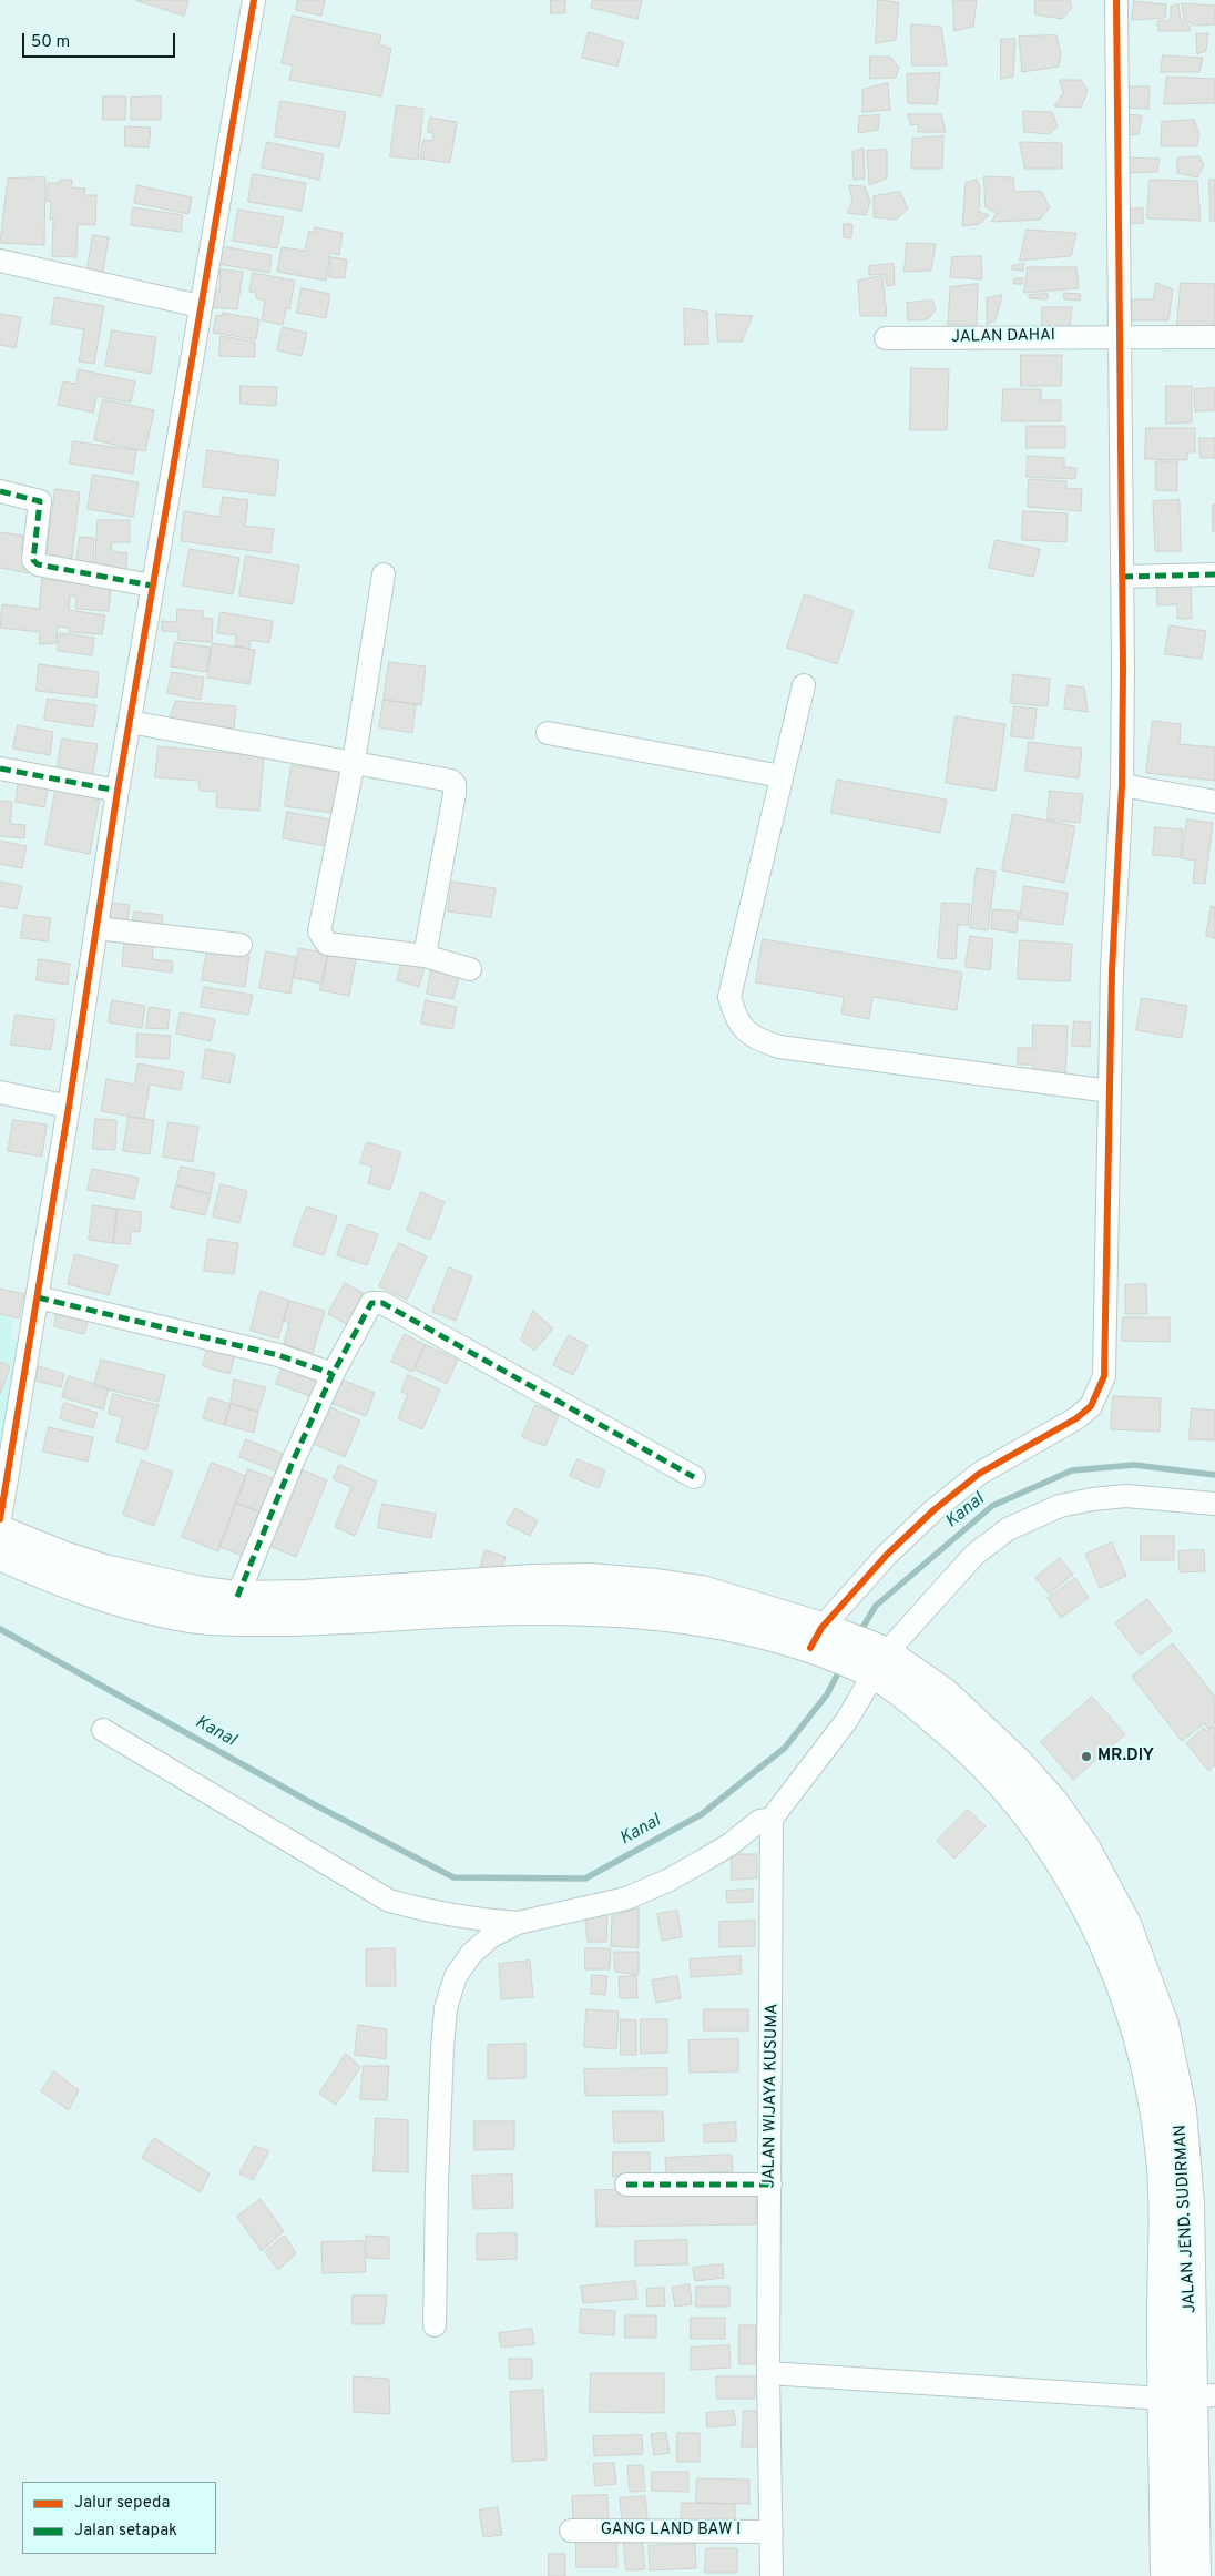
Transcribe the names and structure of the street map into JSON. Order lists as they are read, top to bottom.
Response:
{
  "streets": {
    "highway": ["JALAN JEND. SUDIRMAN"],
    "street": ["JALAN DAHAI", "JALAN WIJAYA KUSUMA", "GANG LAND BAW I"]
  },
  "crossings": [
    ["JALAN WIJAYA KUSUMA", "GANG LAND BAW I"]
  ],
  "water": ["Kanal"],
  "places": ["MR.DIY"],
  "legend": ["Jalur sepeda", "Jalan setapak"],
  "scale_bar": "50 m"
}
